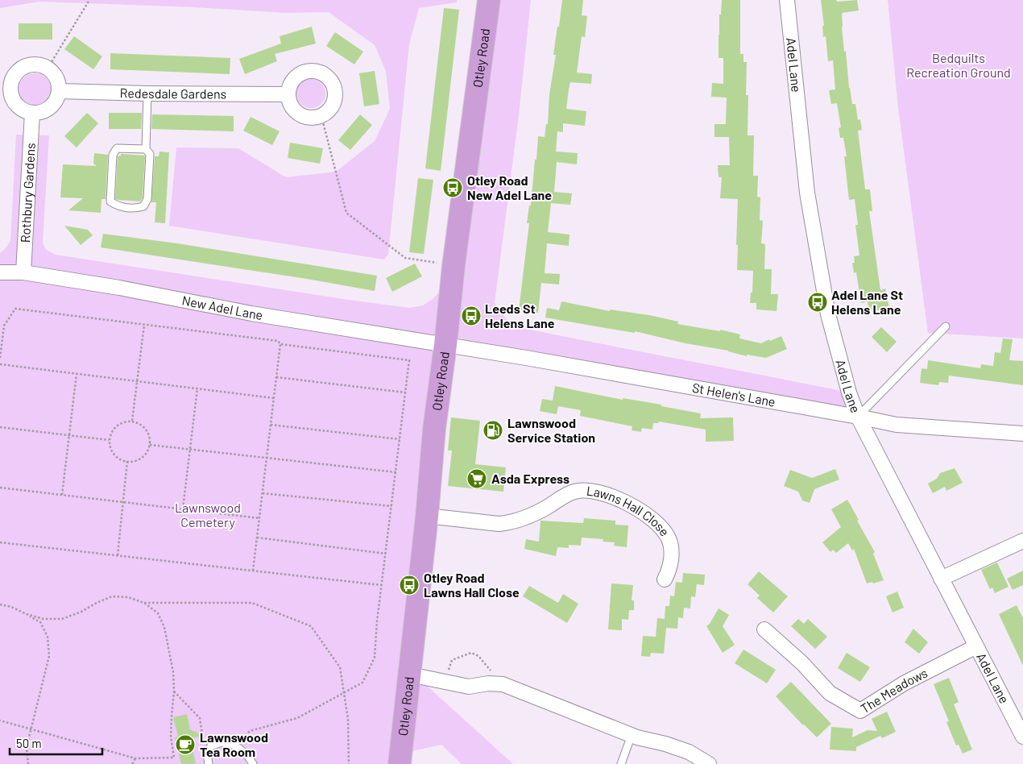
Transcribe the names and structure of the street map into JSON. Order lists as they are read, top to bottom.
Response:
{
  "streets": {
    "highway": ["Otley Road"],
    "street": [
      "Adel Lane",
      "Redesdale Gardens",
      "Rothbury Gardens",
      "New Adel Lane",
      "St Helen's Lane",
      "Lawns Hall Close",
      "The Meadows"
    ]
  },
  "crossings": [
    ["Otley Road", "New Adel Lane"],
    ["Otley Road", "St Helen's Lane"],
    ["Otley Road", "Lawns Hall Close"],
    ["Adel Lane", "St Helen's Lane"],
    ["Adel Lane", "The Meadows"],
    ["Redesdale Gardens", "Rothbury Gardens"],
    ["Rothbury Gardens", "New Adel Lane"],
    ["New Adel Lane", "St Helen's Lane"]
  ],
  "parks": ["Bedquilts Recreation Ground", "Lawnswood Cemetery"],
  "places": {
    "bus stop": [
      "Otley Road New Adel Lane",
      "Adel Lane St Helens Lane",
      "Leeds St Helens Lane",
      "Otley Road Lawns Hall Close"
    ],
    "fuel station": ["Lawnswood Service Station"],
    "supermarket": ["Asda Express"],
    "cafe": ["Lawnswood Tea Room"]
  },
  "scale_bar": "50 m"
}
